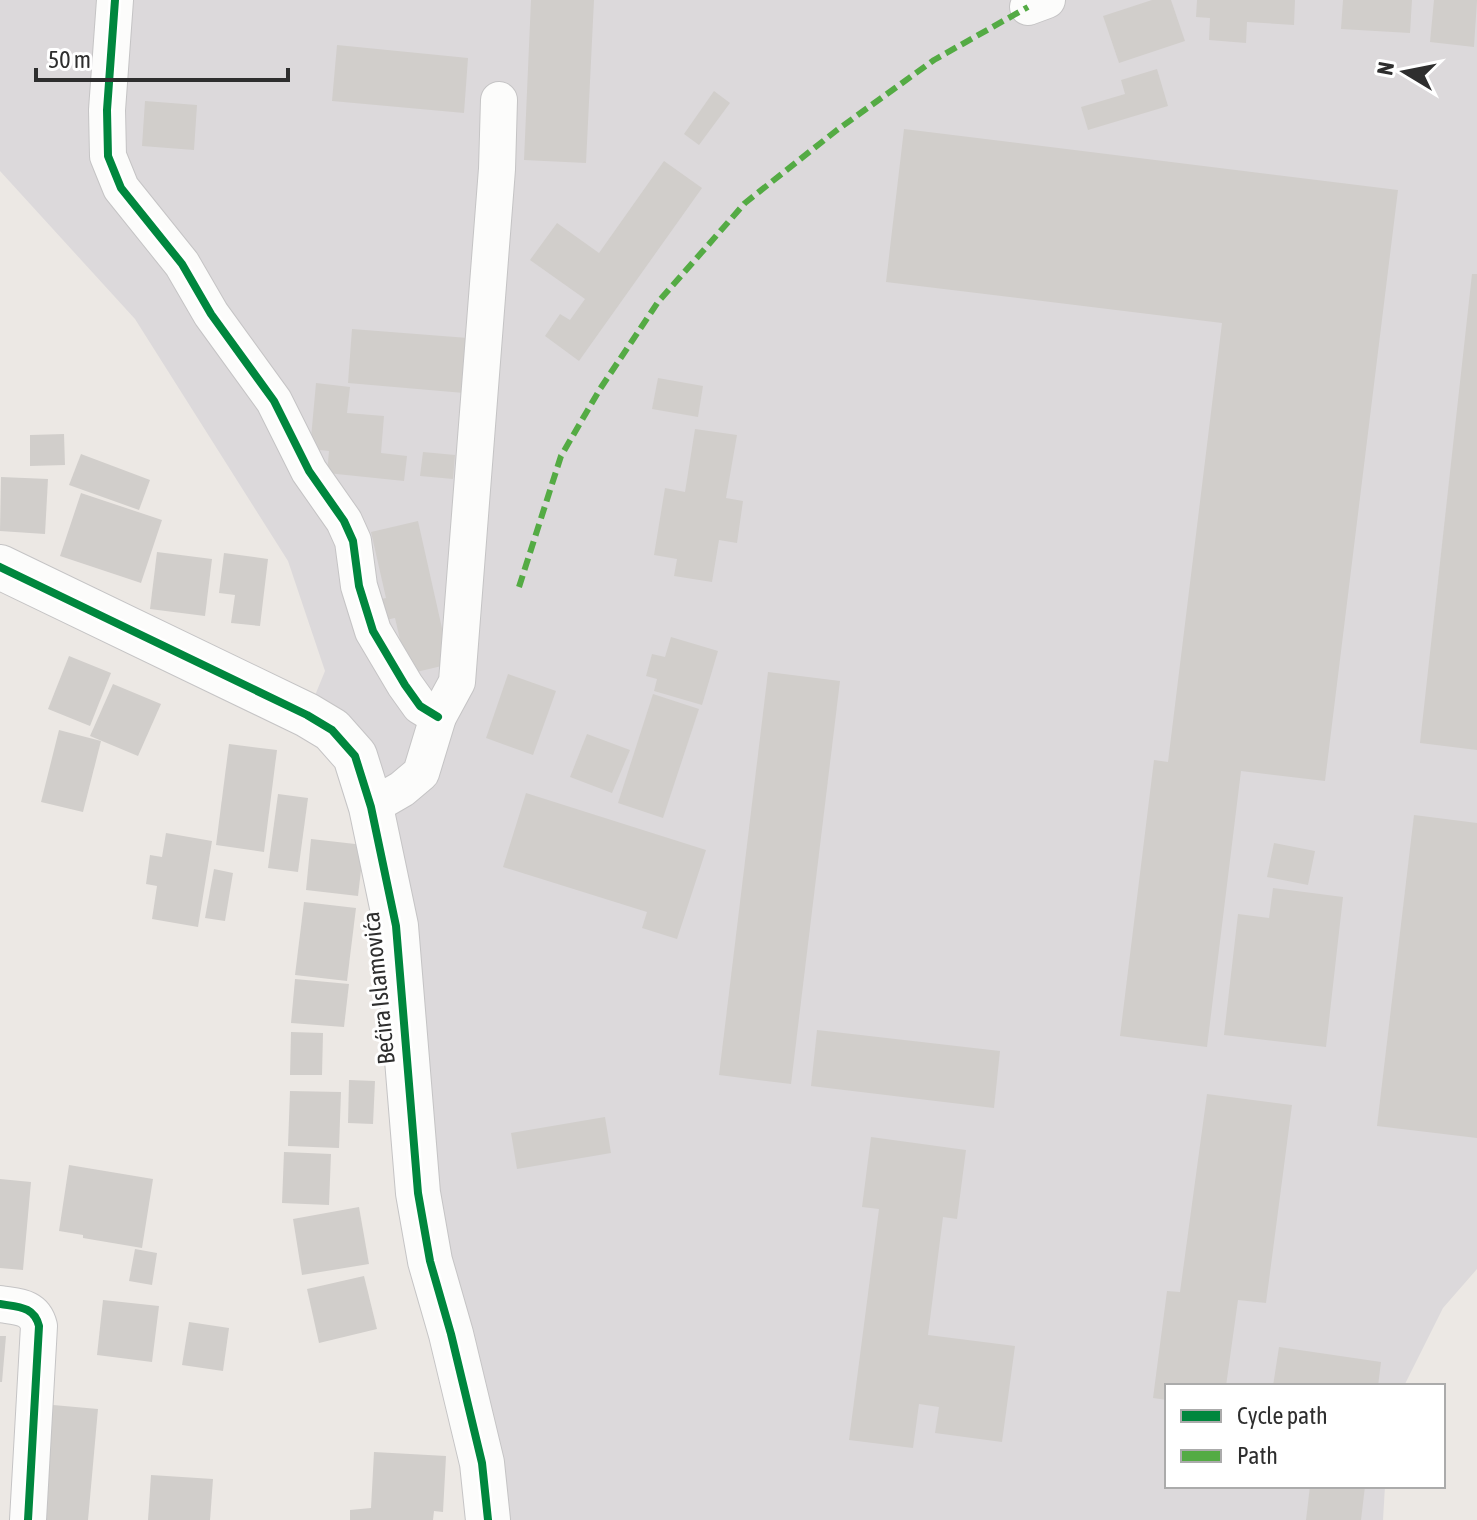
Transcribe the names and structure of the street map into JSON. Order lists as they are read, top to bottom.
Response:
{
  "streets": {
    "street": ["Bećira Islamovića"]
  },
  "legend": ["Cycle path", "Path"],
  "scale_bar": "50 m",
  "north": "left"
}
